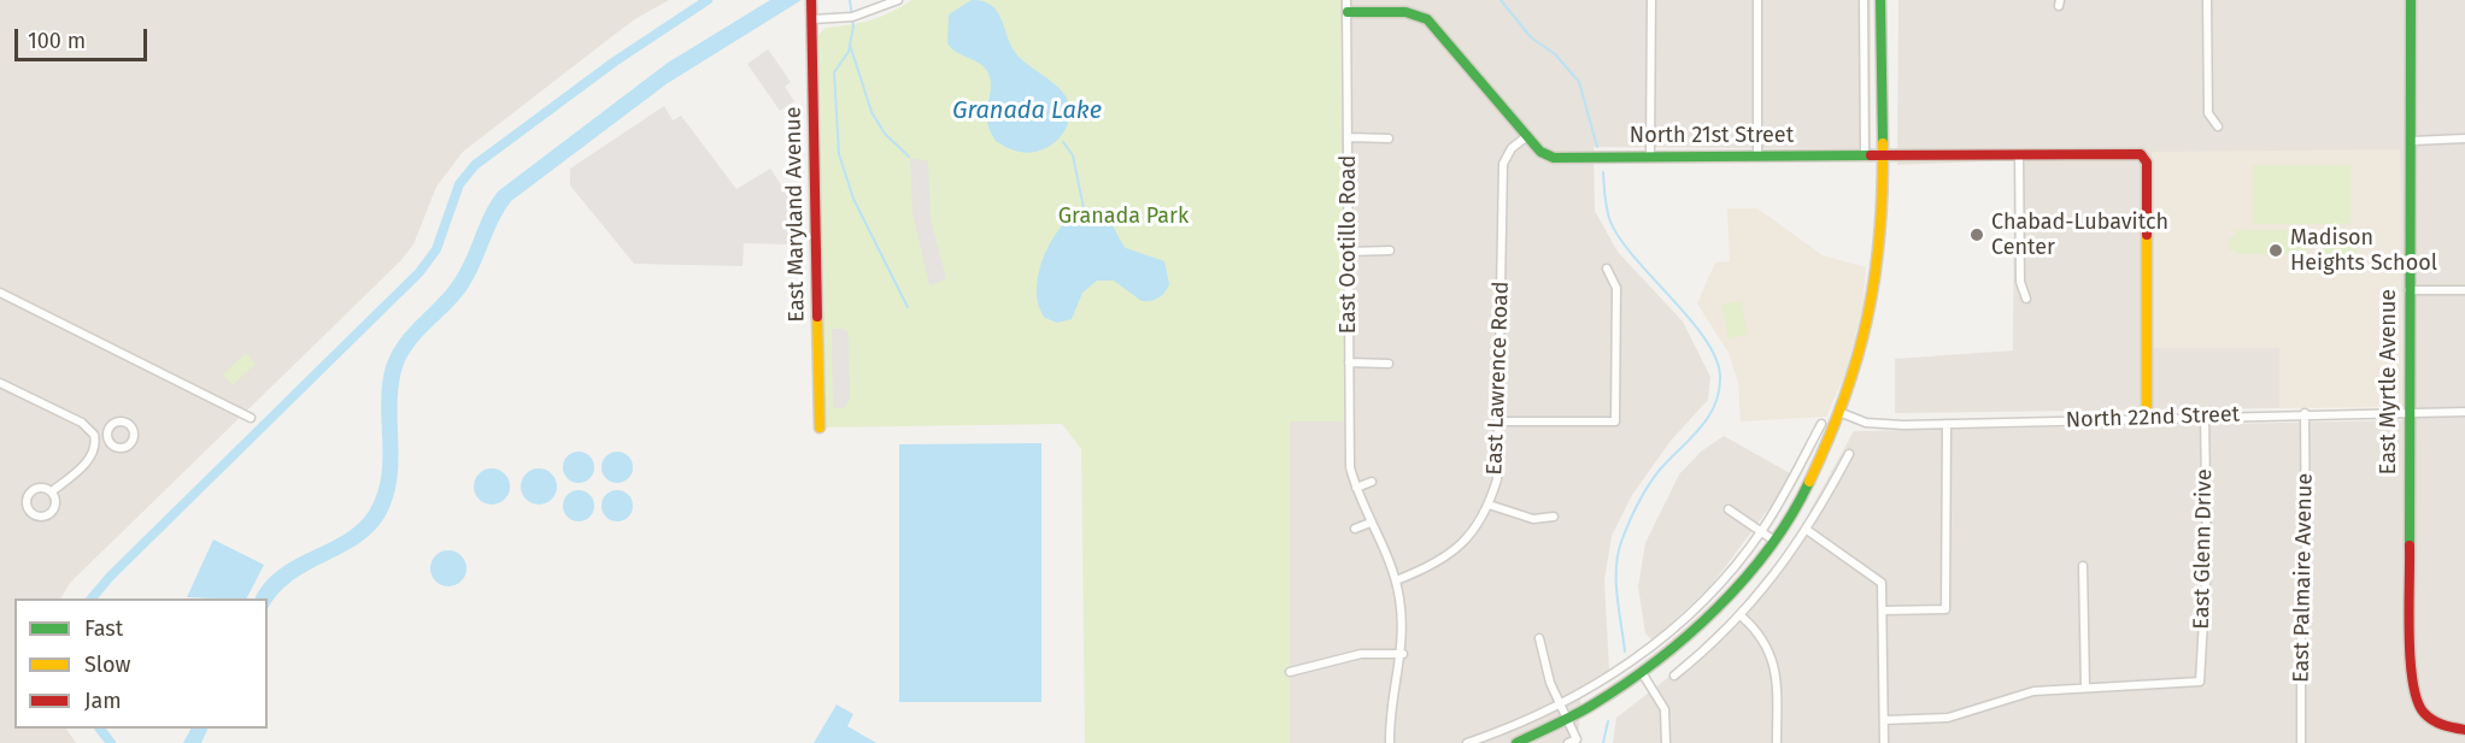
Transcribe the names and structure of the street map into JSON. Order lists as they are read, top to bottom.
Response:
{
  "streets": {
    "street": [
      "North 21st Street",
      "East Maryland Avenue",
      "East Ocotillo Road",
      "East Lawrence Road",
      "East Myrtle Avenue",
      "North 22nd Street",
      "East Glenn Drive",
      "East Palmaire Avenue"
    ]
  },
  "crossings": [
    ["North 21st Street", "East Ocotillo Road"],
    ["North 21st Street", "East Lawrence Road"],
    ["North 21st Street", "North 22nd Street"],
    ["East Ocotillo Road", "East Lawrence Road"],
    ["East Myrtle Avenue", "North 22nd Street"],
    ["North 22nd Street", "East Glenn Drive"],
    ["North 22nd Street", "East Palmaire Avenue"]
  ],
  "water": ["Granada Lake"],
  "parks": ["Granada Park"],
  "places": ["Chabad-Lubavitch Center", "Madison Heights School"],
  "legend": ["Fast", "Slow", "Jam"],
  "scale_bar": "100 m"
}
